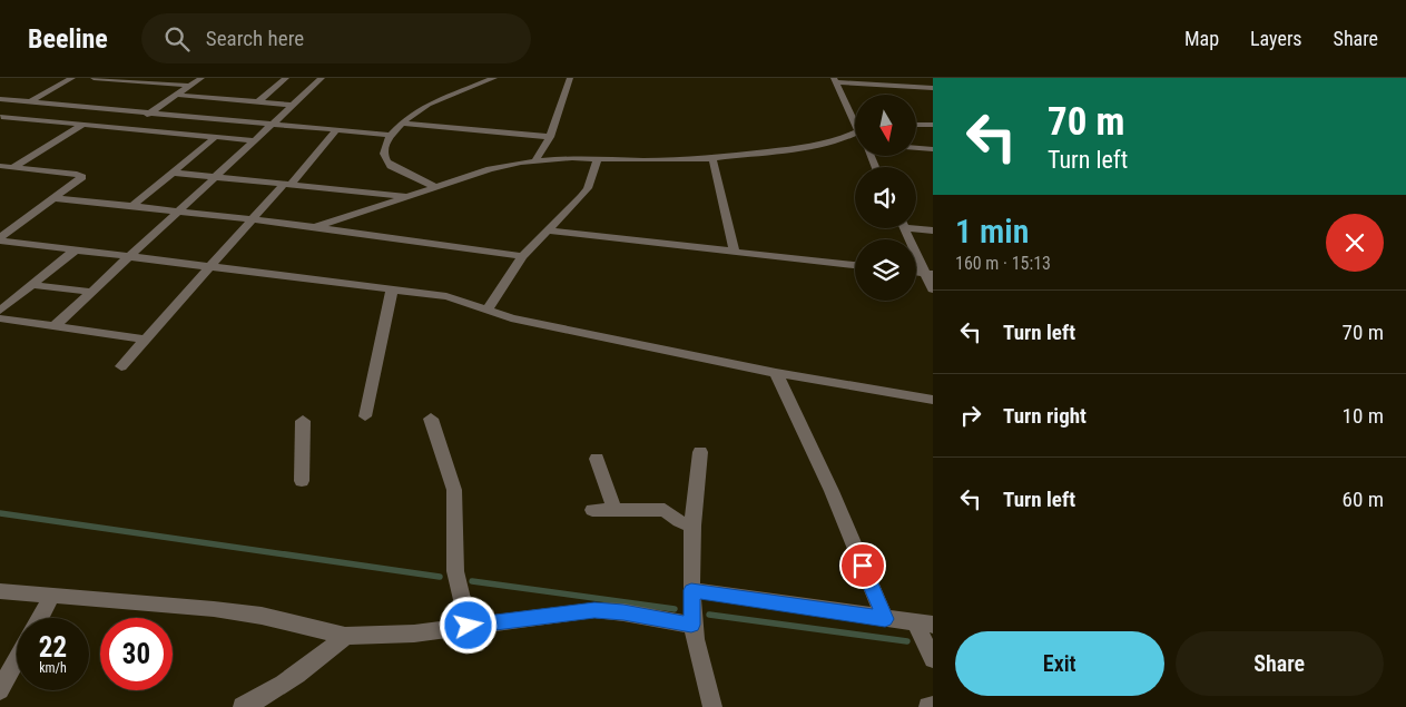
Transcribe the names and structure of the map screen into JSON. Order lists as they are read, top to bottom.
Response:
{
  "north": "bottom",
  "page": {
    "header": "Beeline",
    "search": "Search here",
    "nav": ["Map", "Layers", "Share"],
    "turn": ["70 m", "Turn left"],
    "heading": ["1 min", "160 m · 15:13"],
    "list": [
      {
        "name": "Turn left",
        "value": "70 m"
      },
      {
        "name": "Turn right",
        "value": "10 m"
      },
      {
        "name": "Turn left",
        "value": "60 m"
      }
    ],
    "speed": "22 km/h",
    "limit": "30",
    "buttons": ["Exit", "Share"]
  }
}
